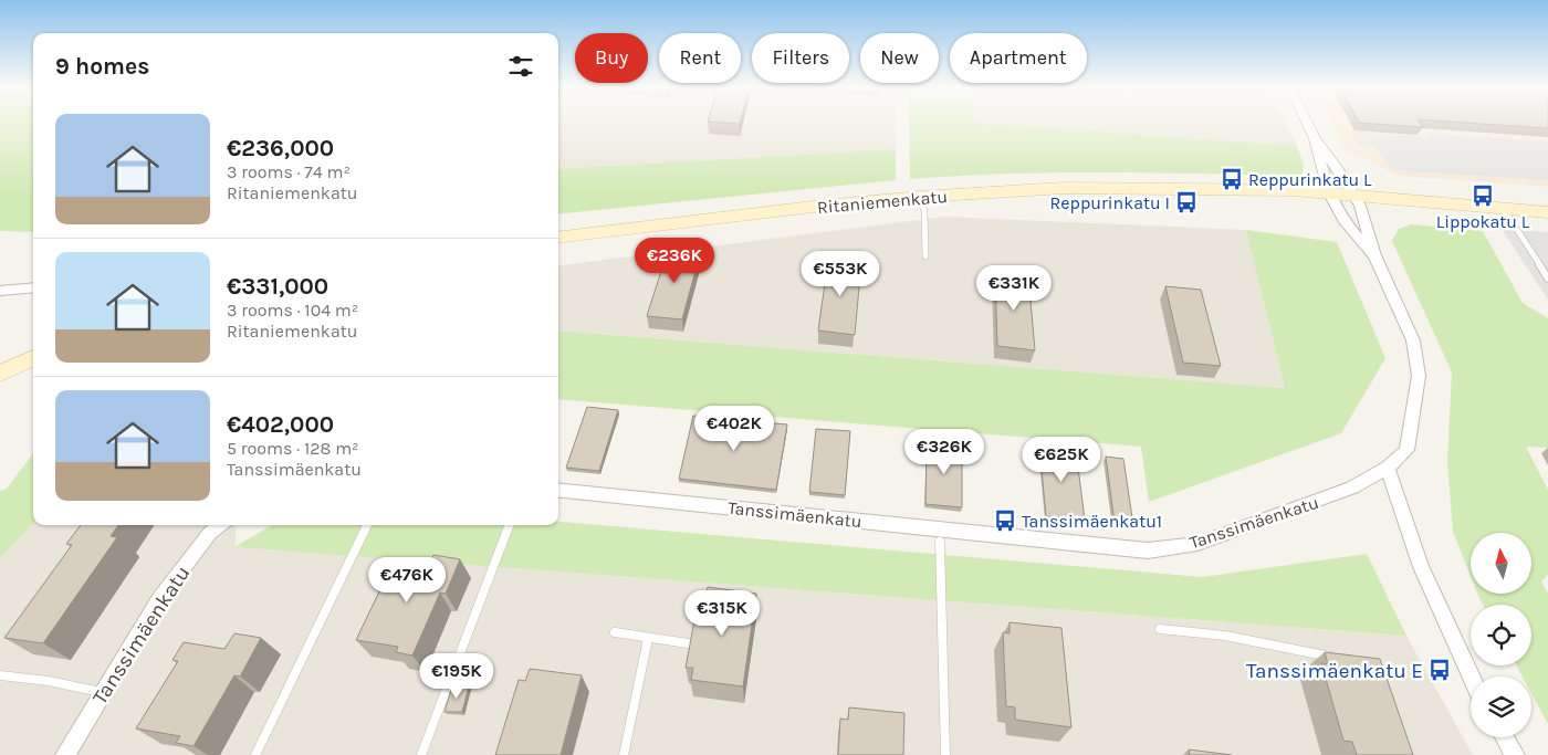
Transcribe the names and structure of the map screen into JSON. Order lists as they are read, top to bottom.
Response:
{
  "streets": {
    "street": ["Ritaniemenkatu", "Tanssimäenkatu"]
  },
  "crossings": [
    ["Ritaniemenkatu", "Tanssimäenkatu"]
  ],
  "places": {
    "bus stop": [
      "Reppurinkatu L",
      "Lippokatu L",
      "Reppurinkatu I",
      "Tanssimäenkatu1",
      "Tanssimäenkatu E"
    ]
  },
  "north": "top",
  "page": {
    "chip": [
      "Buy",
      "Rent",
      "Filters",
      "New",
      "Apartment"
    ],
    "heading": "9 homes",
    "list": [
      {
        "name": "€236,000",
        "note": "3 rooms · 74 m² · Ritaniemenkatu"
      },
      {
        "name": "€331,000",
        "note": "3 rooms · 104 m² · Ritaniemenkatu"
      },
      {
        "name": "€402,000",
        "note": "5 rooms · 128 m² · Tanssimäenkatu"
      }
    ],
    "price": [
      "€236K",
      "€553K",
      "€331K",
      "€402K",
      "€326K",
      "€625K",
      "€476K",
      "€315K",
      "€195K"
    ]
  }
}
